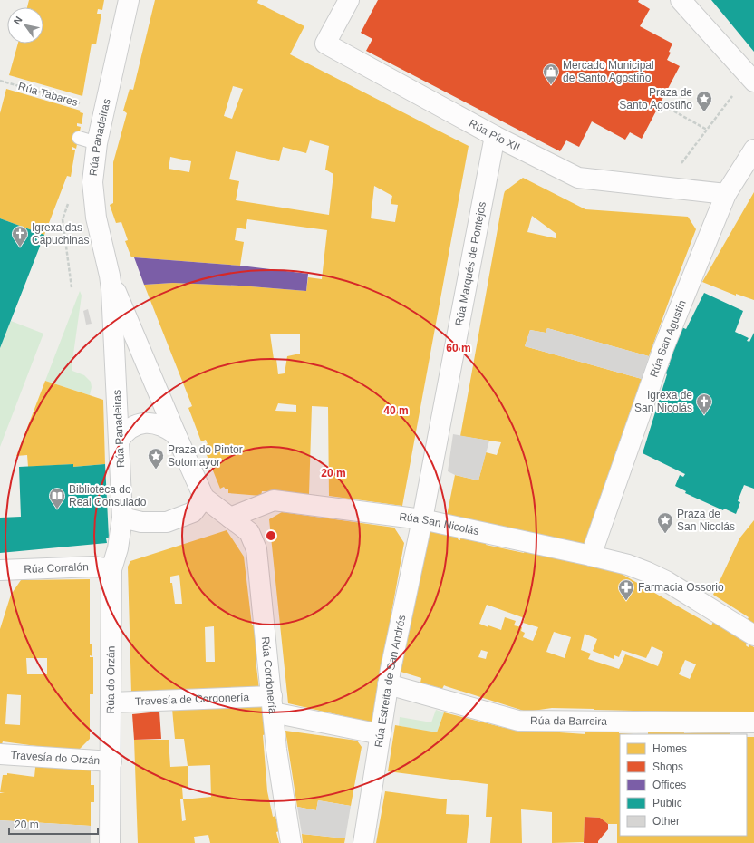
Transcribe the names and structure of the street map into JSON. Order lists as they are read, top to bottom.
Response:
{
  "streets": {
    "street": [
      "Rúa Pío XII",
      "Rúa Panadeiras",
      "Rúa Marqués de Pontejos",
      "Rúa San Agustín",
      "Rúa San Nicolás",
      "Rúa Corralón",
      "Rúa Cordonería",
      "Rúa do Orzán",
      "Rúa Estreita de San Andrés",
      "Travesía de Cordonería",
      "Rúa da Barreira",
      "Travesía do Orzán"
    ],
    "path": ["Rúa Tabares"]
  },
  "crossings": [
    ["Rúa Pío XII", "Rúa Marqués de Pontejos"],
    ["Rúa Pío XII", "Rúa San Agustín"],
    ["Rúa Panadeiras", "Rúa do Orzán"],
    ["Rúa Marqués de Pontejos", "Rúa San Nicolás"],
    ["Rúa Marqués de Pontejos", "Rúa Estreita de San Andrés"],
    ["Rúa San Agustín", "Rúa San Nicolás"],
    ["Rúa San Nicolás", "Rúa Cordonería"],
    ["Rúa San Nicolás", "Rúa Estreita de San Andrés"],
    ["Rúa Corralón", "Rúa do Orzán"],
    ["Rúa Cordonería", "Travesía de Cordonería"],
    ["Rúa do Orzán", "Travesía de Cordonería"],
    ["Rúa do Orzán", "Travesía do Orzán"],
    ["Rúa Estreita de San Andrés", "Travesía de Cordonería"],
    ["Rúa Estreita de San Andrés", "Rúa da Barreira"]
  ],
  "places": {
    "shop": ["Mercado Municipal de Santo Agostiño"],
    "place": ["Praza de Santo Agostiño", "Praza do Pintor Sotomayor", "Praza de San Nicolás"],
    "church": ["Igrexa das Capuchinas", "Igrexa de San Nicolás"],
    "library": ["Biblioteca do Real Consulado"],
    "pharmacy": ["Farmacia Ossorio"]
  },
  "legend": [
    "Homes",
    "Shops",
    "Offices",
    "Public",
    "Other"
  ],
  "scale_bar": "20 m",
  "north": "top left",
  "rings": ["60 m", "40 m", "20 m"]
}
